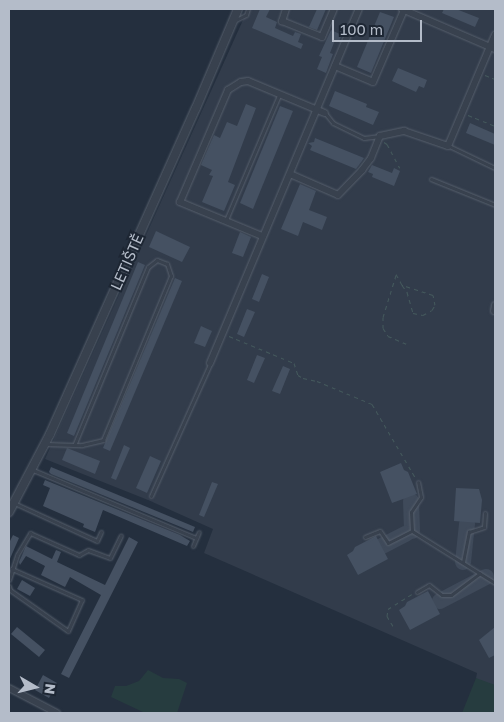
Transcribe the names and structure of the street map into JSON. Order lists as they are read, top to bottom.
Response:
{
  "streets": {
    "street": ["LETIŠTĚ"]
  },
  "scale_bar": "100 m",
  "north": "right"
}
